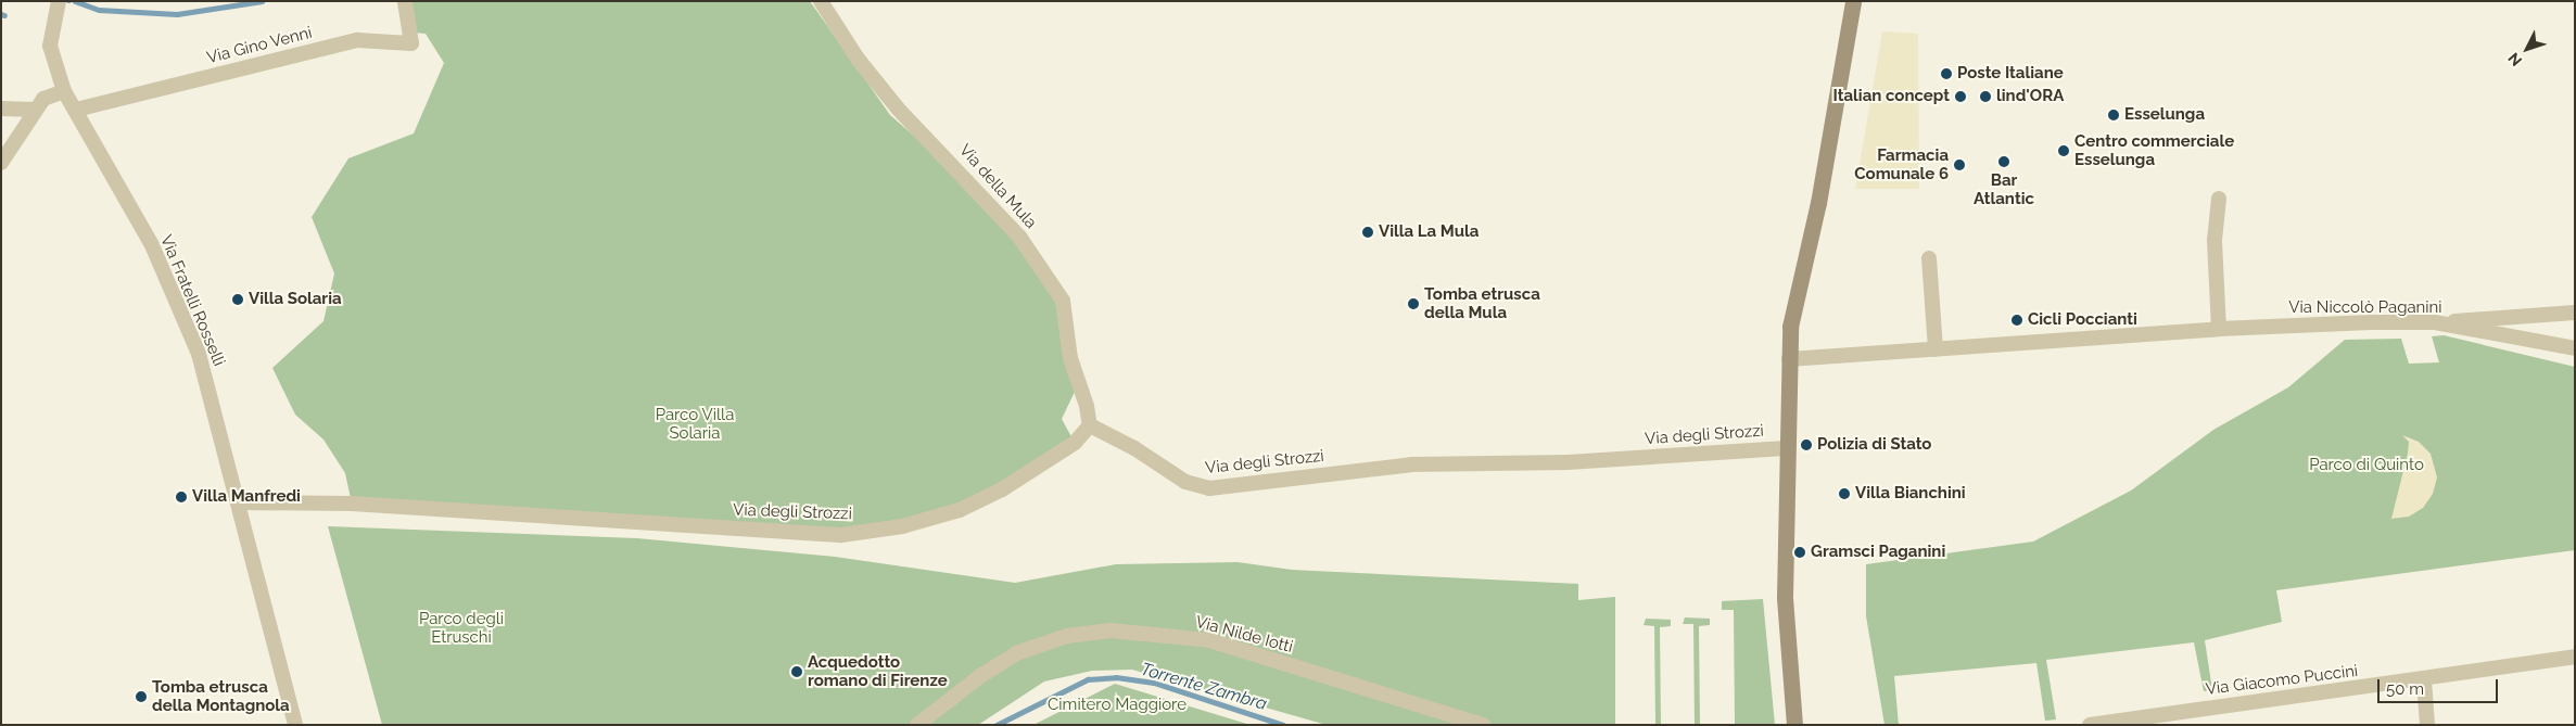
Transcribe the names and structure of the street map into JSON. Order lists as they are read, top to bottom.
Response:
{
  "streets": {
    "street": [
      "Via Gino Venni",
      "Via della Mula",
      "Via Fratelli Rosselli",
      "Via Niccolò Paganini",
      "Via degli Strozzi",
      "Via Nilde Iotti",
      "Via Giacomo Puccini"
    ]
  },
  "crossings": [
    ["Via Gino Venni", "Via Fratelli Rosselli"],
    ["Via della Mula", "Via degli Strozzi"],
    ["Via Fratelli Rosselli", "Via degli Strozzi"]
  ],
  "water": ["Torrente Zambra"],
  "parks": [
    "Parco Villa Solaria",
    "Parco di Quinto",
    "Parco degli Etruschi",
    "Cimitero Maggiore"
  ],
  "places": [
    "Poste Italiane",
    "Italian concept",
    "lind'ORA",
    "Esselunga",
    "Centro commerciale Esselunga",
    "Bar Atlantic",
    "Farmacia Comunale 6",
    "Villa La Mula",
    "Villa Solaria",
    "Tomba etrusca della Mula",
    "Cicli Poccianti",
    "Polizia di Stato",
    "Villa Bianchini",
    "Villa Manfredi",
    "Gramsci Paganini",
    "Acquedotto romano di Firenze",
    "Tomba etrusca della Montagnola"
  ],
  "scale_bar": "50 m",
  "north": "bottom left"
}
